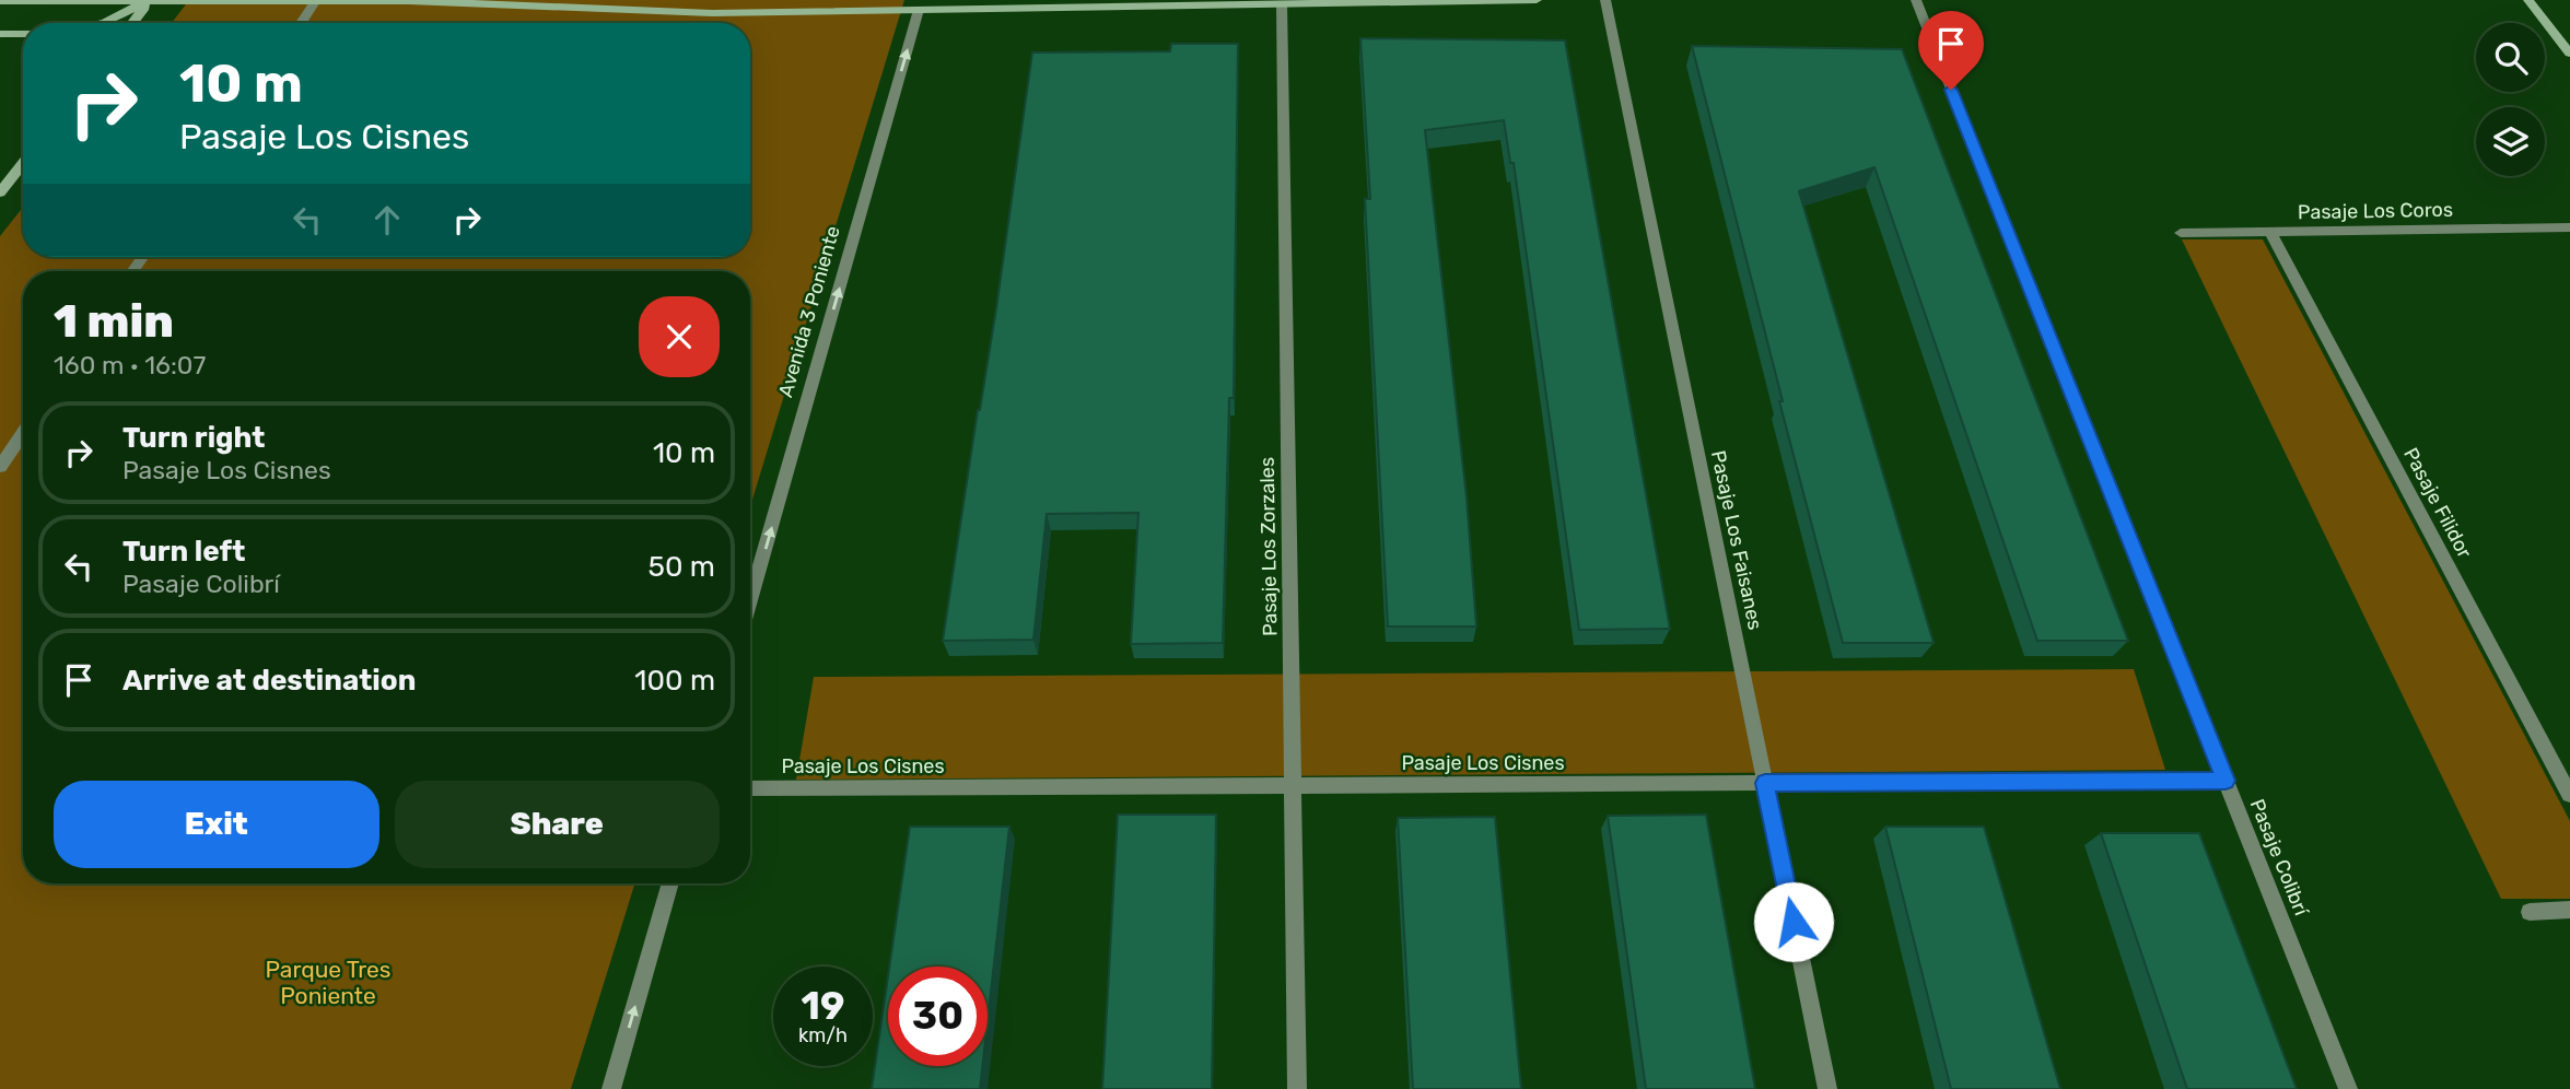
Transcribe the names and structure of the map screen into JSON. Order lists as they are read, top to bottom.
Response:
{
  "streets": {
    "street": [
      "Pasaje Los Coros",
      "Avenida 3 Poniente",
      "Pasaje Filidor",
      "Pasaje Los Faisanes",
      "Pasaje Los Zorzales",
      "Pasaje Los Cisnes",
      "Pasaje Colibrí"
    ]
  },
  "crossings": [
    ["Pasaje Los Coros", "Pasaje Filidor"],
    ["Pasaje Los Faisanes", "Pasaje Los Cisnes"],
    ["Pasaje Los Zorzales", "Pasaje Los Cisnes"],
    ["Pasaje Los Cisnes", "Pasaje Colibrí"]
  ],
  "one_way": ["Avenida 3 Poniente"],
  "parks": ["Parque Tres Poniente"],
  "page": {
    "turn": ["10 m", "Pasaje Los Cisnes"],
    "heading": ["1 min", "160 m · 16:07"],
    "list": [
      {
        "name": "Turn right",
        "note": "Pasaje Los Cisnes",
        "value": "10 m"
      },
      {
        "name": "Turn left",
        "note": "Pasaje Colibrí",
        "value": "50 m"
      },
      {
        "name": "Arrive at destination",
        "value": "100 m"
      }
    ],
    "buttons": ["Exit", "Share"],
    "speed": "19 km/h",
    "limit": "30"
  }
}
